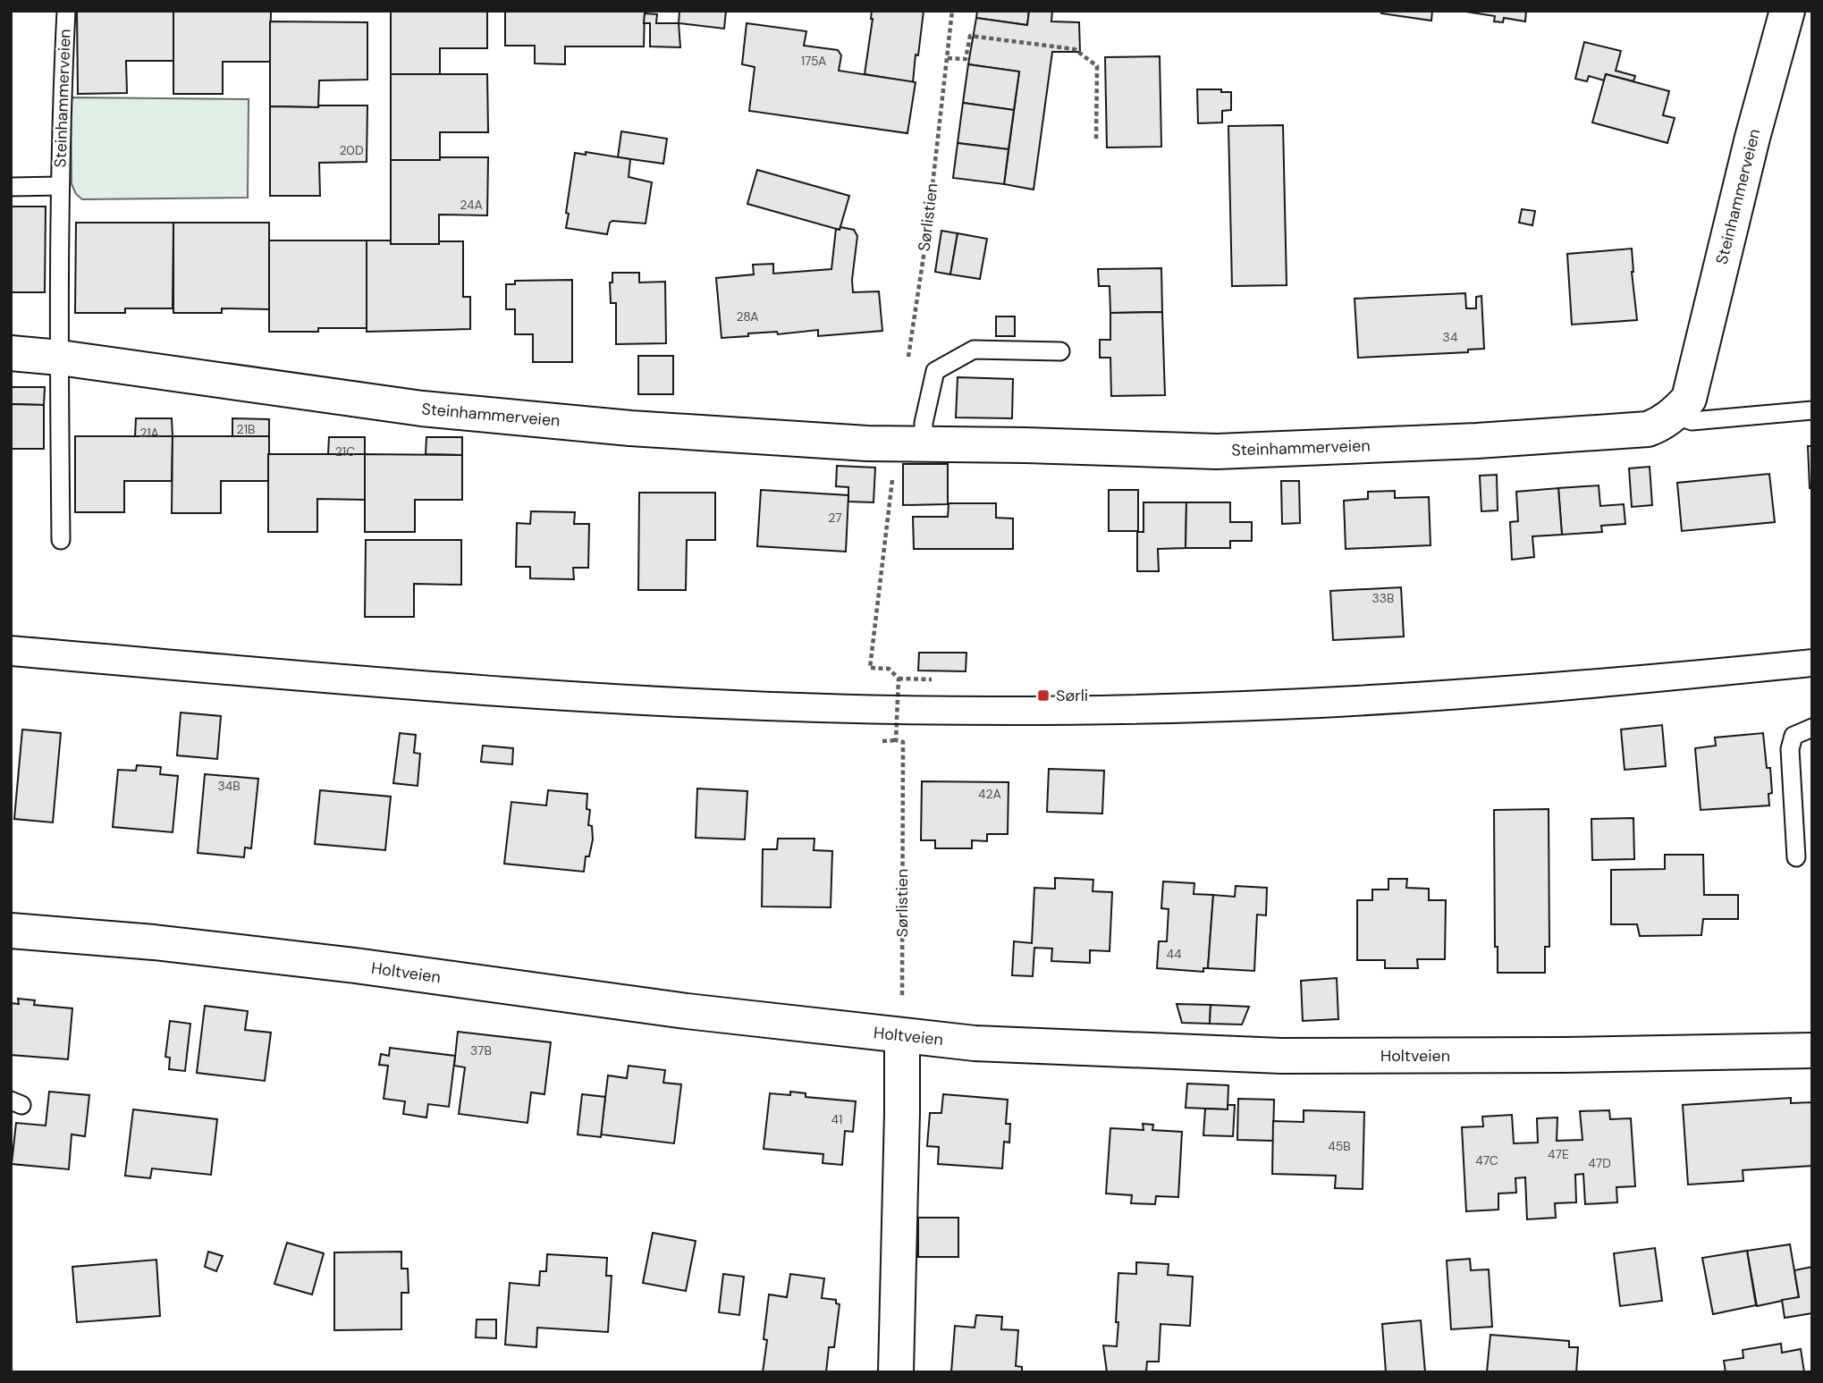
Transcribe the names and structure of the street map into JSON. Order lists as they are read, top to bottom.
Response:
{
  "streets": {
    "street": ["Steinhammerveien", "Holtveien"],
    "path": ["Sørlistien"]
  },
  "crossings": [
    ["Sørlistien", "Holtveien"]
  ],
  "places": {
    "transit": ["Sørli"]
  },
  "house_numbers": [
    "175A",
    "20D",
    "24A",
    "28A",
    "34",
    "21B",
    "21A",
    "21C",
    "27",
    "33B",
    "34B",
    "42A",
    "44",
    "37B",
    "41",
    "45B",
    "47E",
    "47C",
    "47D"
  ]
}
